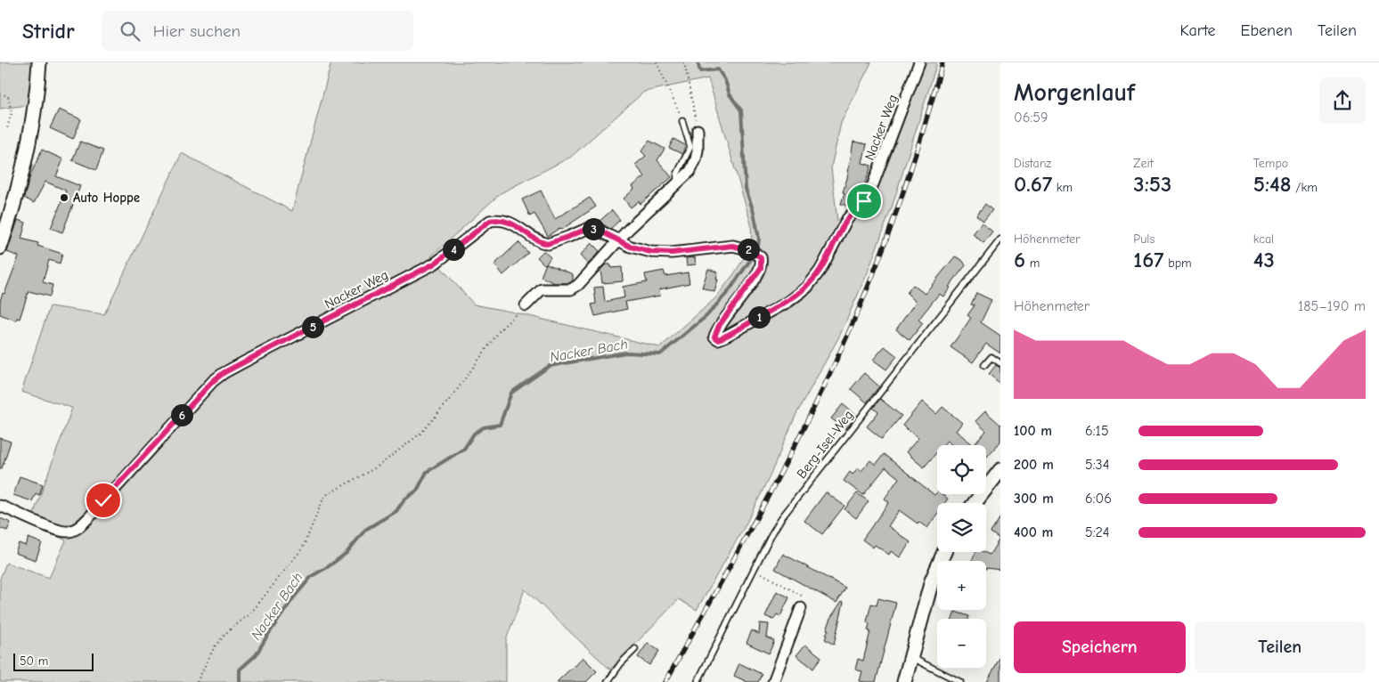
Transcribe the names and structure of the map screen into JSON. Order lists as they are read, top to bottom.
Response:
{
  "streets": {
    "street": ["Nacker Weg"],
    "lane": ["Berg-Isel-Weg"]
  },
  "water": ["Nacker Bach"],
  "places": ["Auto Hoppe"],
  "scale_bar": "50 m",
  "page": {
    "header": "Stridr",
    "search": "Hier suchen",
    "nav": ["Karte", "Ebenen", "Teilen"],
    "heading": ["Morgenlauf", "06:59"],
    "stats": [
      ["Distanz", "0.67 km"],
      ["Zeit", "3:53"],
      ["Tempo", "5:48 /km"],
      ["Höhenmeter", "6 m"],
      ["Puls", "167 bpm"],
      ["kcal", "43"]
    ],
    "pins": [
      "3",
      "2",
      "4",
      "1",
      "5",
      "6"
    ],
    "chart": ["Höhenmeter", "185–190 m"],
    "list": [
      {
        "name": "100 m",
        "note": "6:15"
      },
      {
        "name": "200 m",
        "note": "5:34"
      },
      {
        "name": "300 m",
        "note": "6:06"
      },
      {
        "name": "400 m",
        "note": "5:24"
      }
    ],
    "map_buttons": ["+", "−"],
    "buttons": ["Speichern", "Teilen"],
    "scale": "50 m"
  }
}
